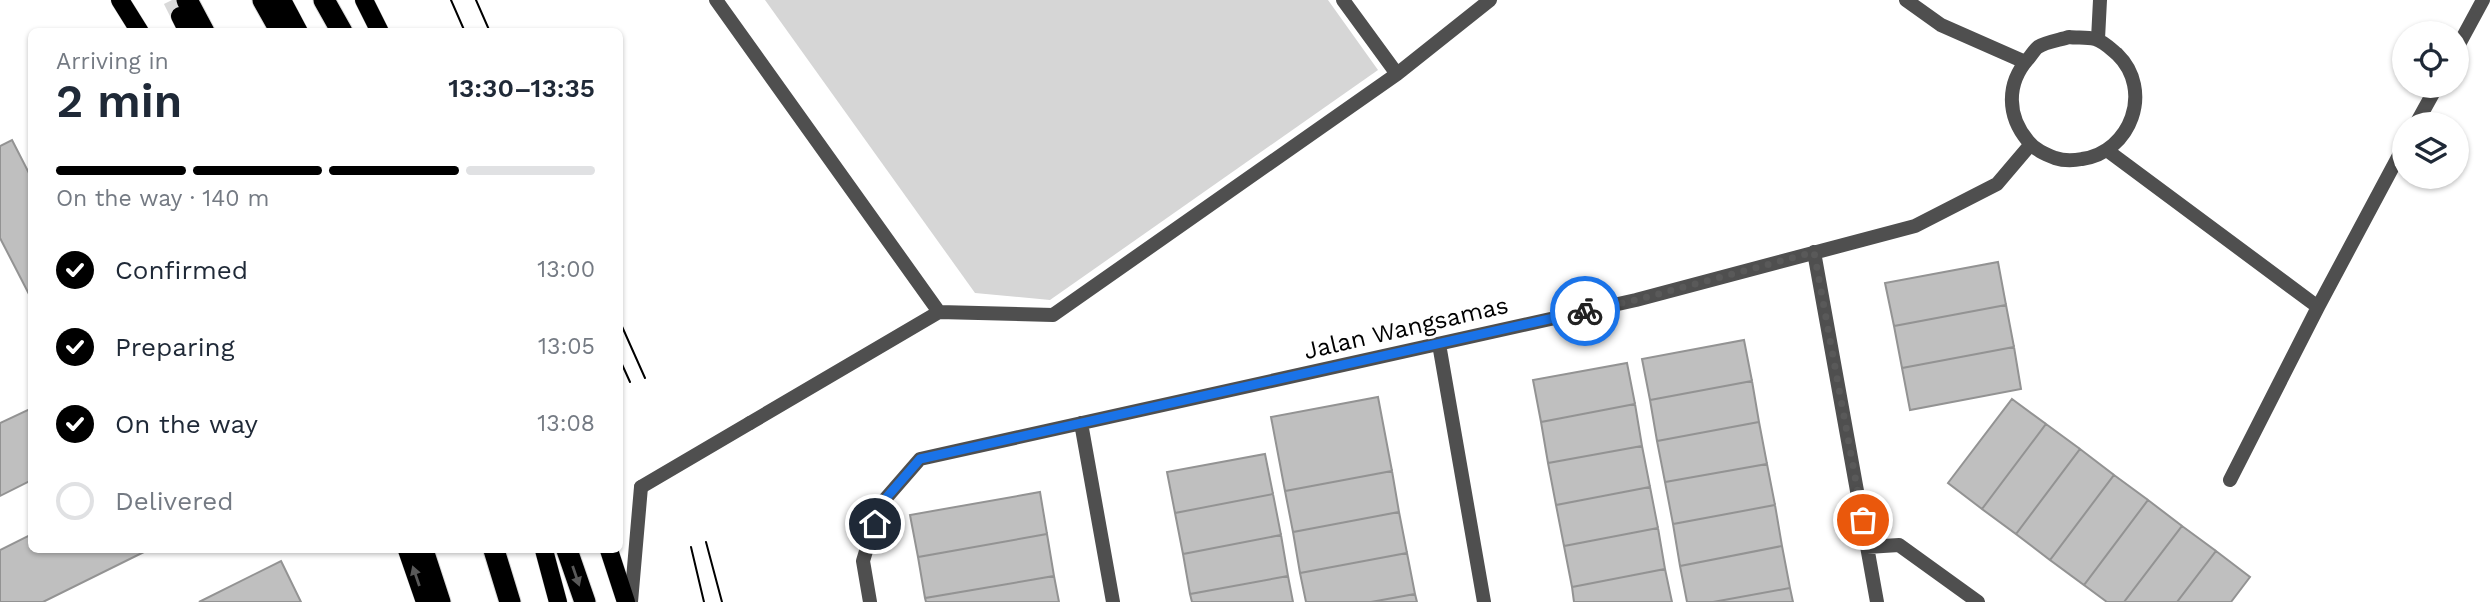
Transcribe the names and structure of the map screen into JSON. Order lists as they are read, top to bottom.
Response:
{
  "streets": {
    "street": ["Jalan Wangsamas"]
  },
  "page": {
    "heading": ["2 min", "Arriving in", "13:30–13:35"],
    "bar": "On the way · 140 m",
    "list": [
      ["Confirmed", "13:00"],
      ["Preparing", "13:05"],
      ["On the way", "13:08"],
      "Delivered"
    ]
  }
}
